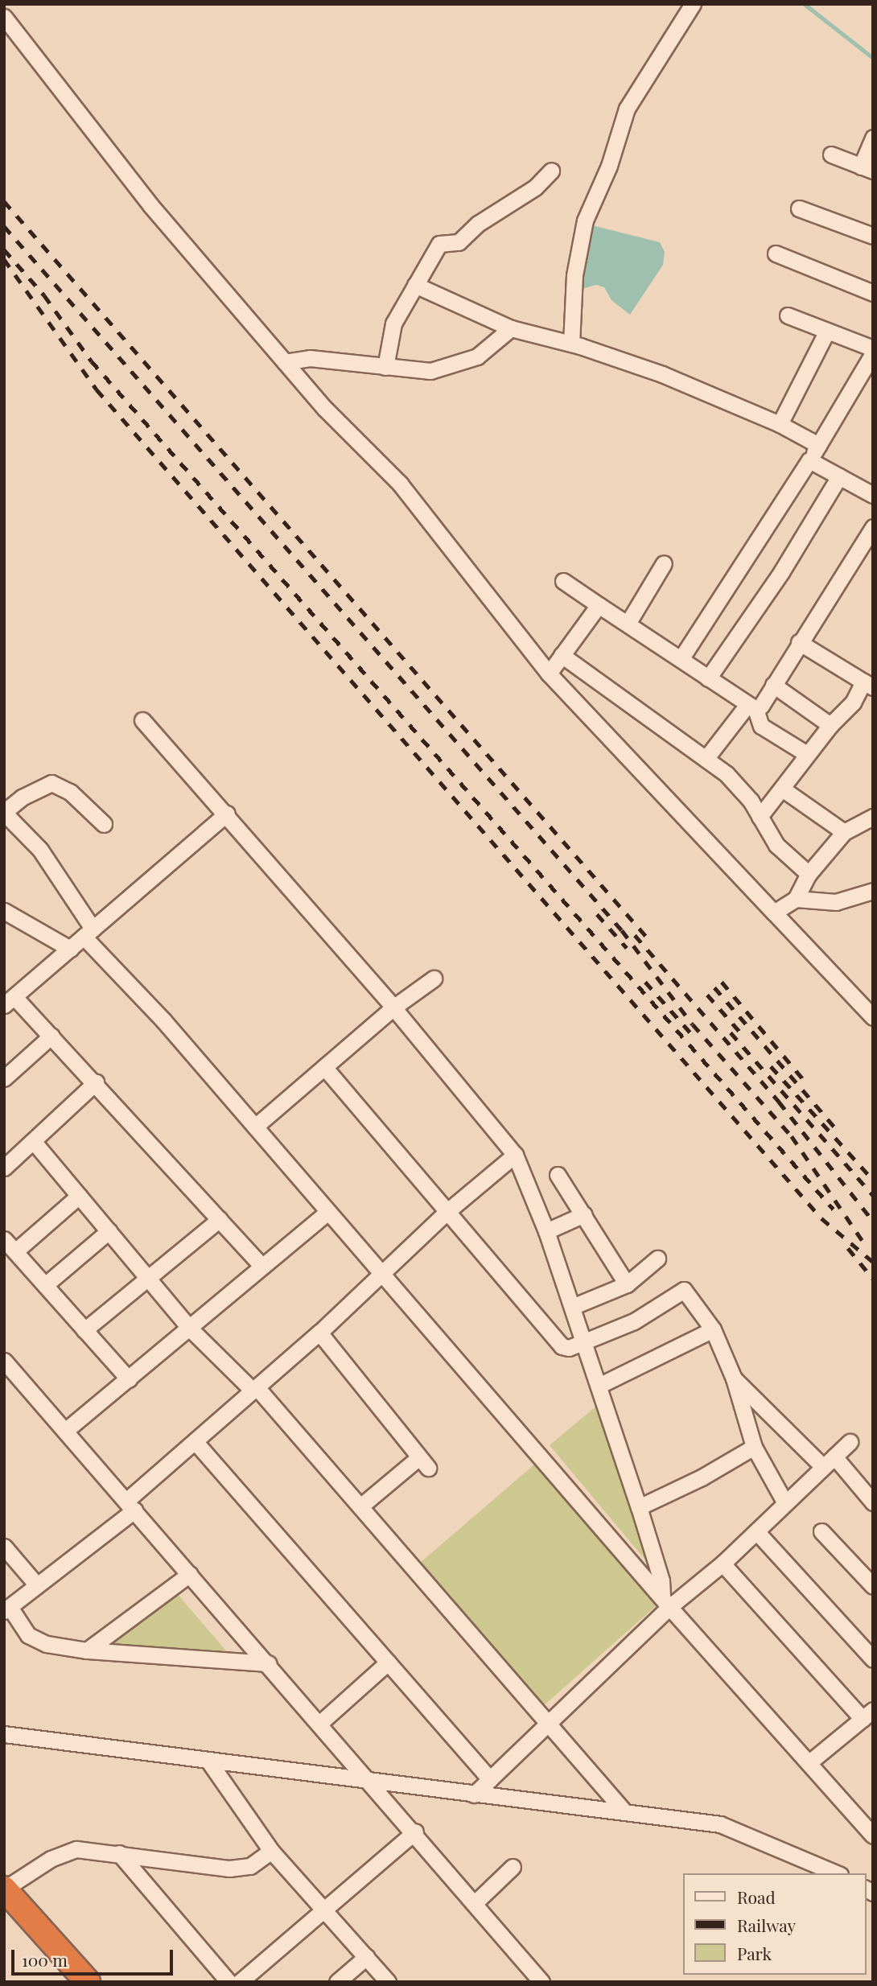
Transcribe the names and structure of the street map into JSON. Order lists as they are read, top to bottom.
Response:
{
  "legend": ["Road", "Railway", "Park"],
  "scale_bar": "100 m"
}
